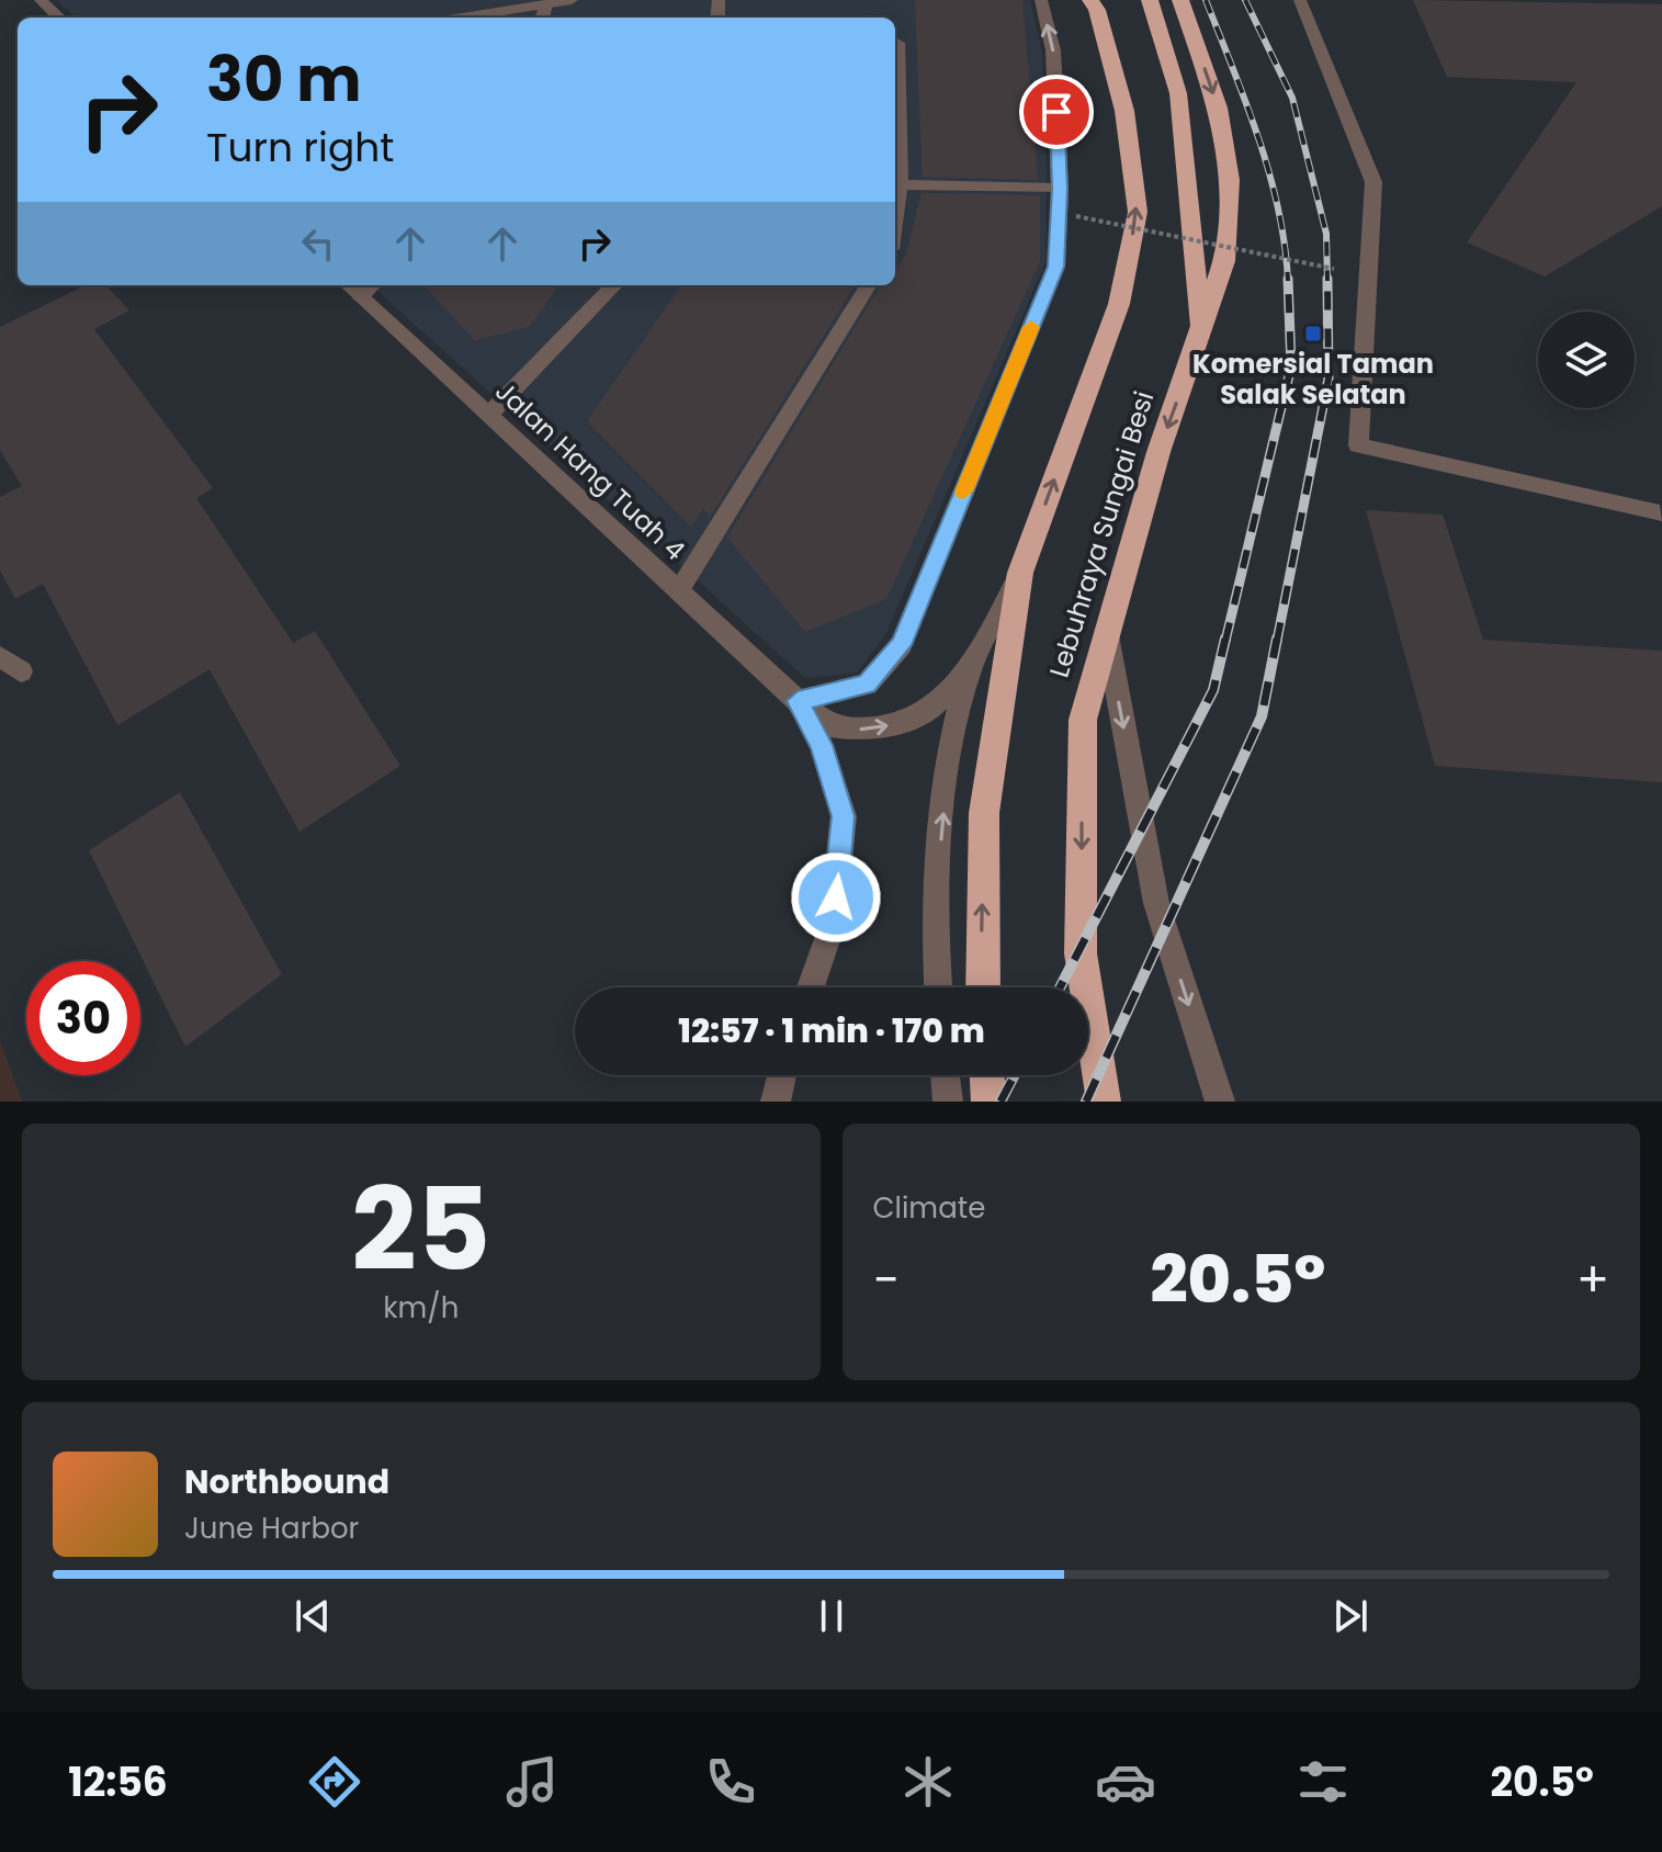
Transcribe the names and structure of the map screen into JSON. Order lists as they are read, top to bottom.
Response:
{
  "streets": {
    "highway": ["Lebuhraya Sungai Besi"],
    "street": ["Jalan Hang Tuah 4"]
  },
  "places": {
    "transit": ["Komersial Taman Salak Selatan"]
  },
  "page": {
    "turn": ["30 m", "Turn right"],
    "limit": "30",
    "trip": "12:57 · 1 min · 170 m",
    "tile": [
      ["25", "km/h"],
      "Climate"
    ],
    "heat": ["−", "20.5°", "+"],
    "song": ["Northbound", "June Harbor"],
    "tabs": ["12:56", "20.5°"]
  }
}
